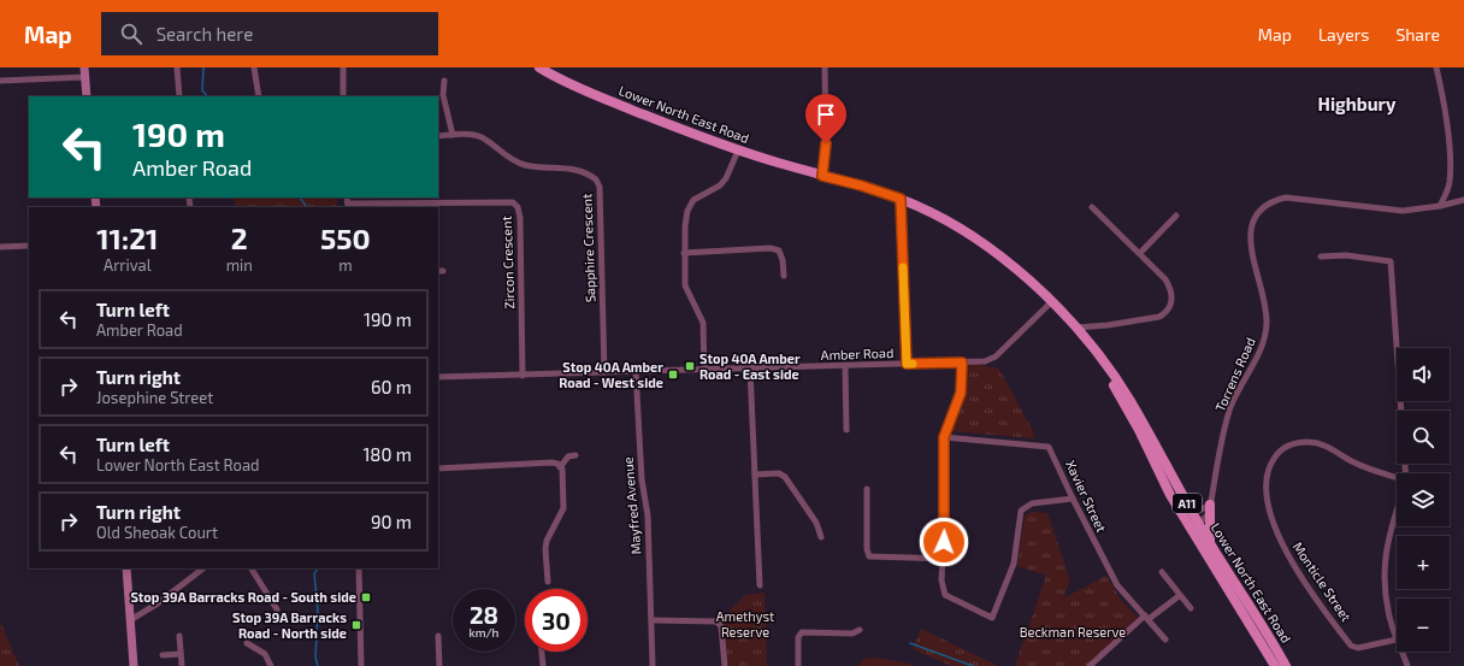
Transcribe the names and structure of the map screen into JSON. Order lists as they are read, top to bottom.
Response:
{
  "streets": {
    "main road": ["Lower North East Road", "A11"],
    "street": [
      "Sapphire Crescent",
      "Zircon Crescent",
      "Amber Road",
      "Torrens Road",
      "Xavier Street",
      "Mayfred Avenue",
      "Monticle Street"
    ]
  },
  "crossings": [
    ["Lower North East Road", "Amber Road"],
    ["Lower North East Road", "Torrens Road"],
    ["Sapphire Crescent", "Amber Road"],
    ["Zircon Crescent", "Amber Road"],
    ["Amber Road", "Mayfred Avenue"]
  ],
  "districts": ["Highbury"],
  "parks": ["Amethyst Reserve", "Beckman Reserve"],
  "places": {
    "transit": [
      "Stop 40A Amber Road - East side",
      "Stop 40A Amber Road - West side",
      "Stop 39A Barracks Road - South side",
      "Stop 39A Barracks Road - North side"
    ]
  },
  "page": {
    "header": "Map",
    "search": "Search here",
    "nav": ["Map", "Layers", "Share"],
    "turn": ["190 m", "Amber Road"],
    "eta": [
      "11:21",
      "Arrival",
      "2",
      "min",
      "550",
      "m"
    ],
    "list": [
      {
        "name": "Turn left",
        "note": "Amber Road",
        "value": "190 m"
      },
      {
        "name": "Turn right",
        "note": "Josephine Street",
        "value": "60 m"
      },
      {
        "name": "Turn left",
        "note": "Lower North East Road",
        "value": "180 m"
      },
      {
        "name": "Turn right",
        "note": "Old Sheoak Court",
        "value": "90 m"
      }
    ],
    "map_buttons": ["+", "−"],
    "speed": "28 km/h",
    "limit": "30"
  }
}
